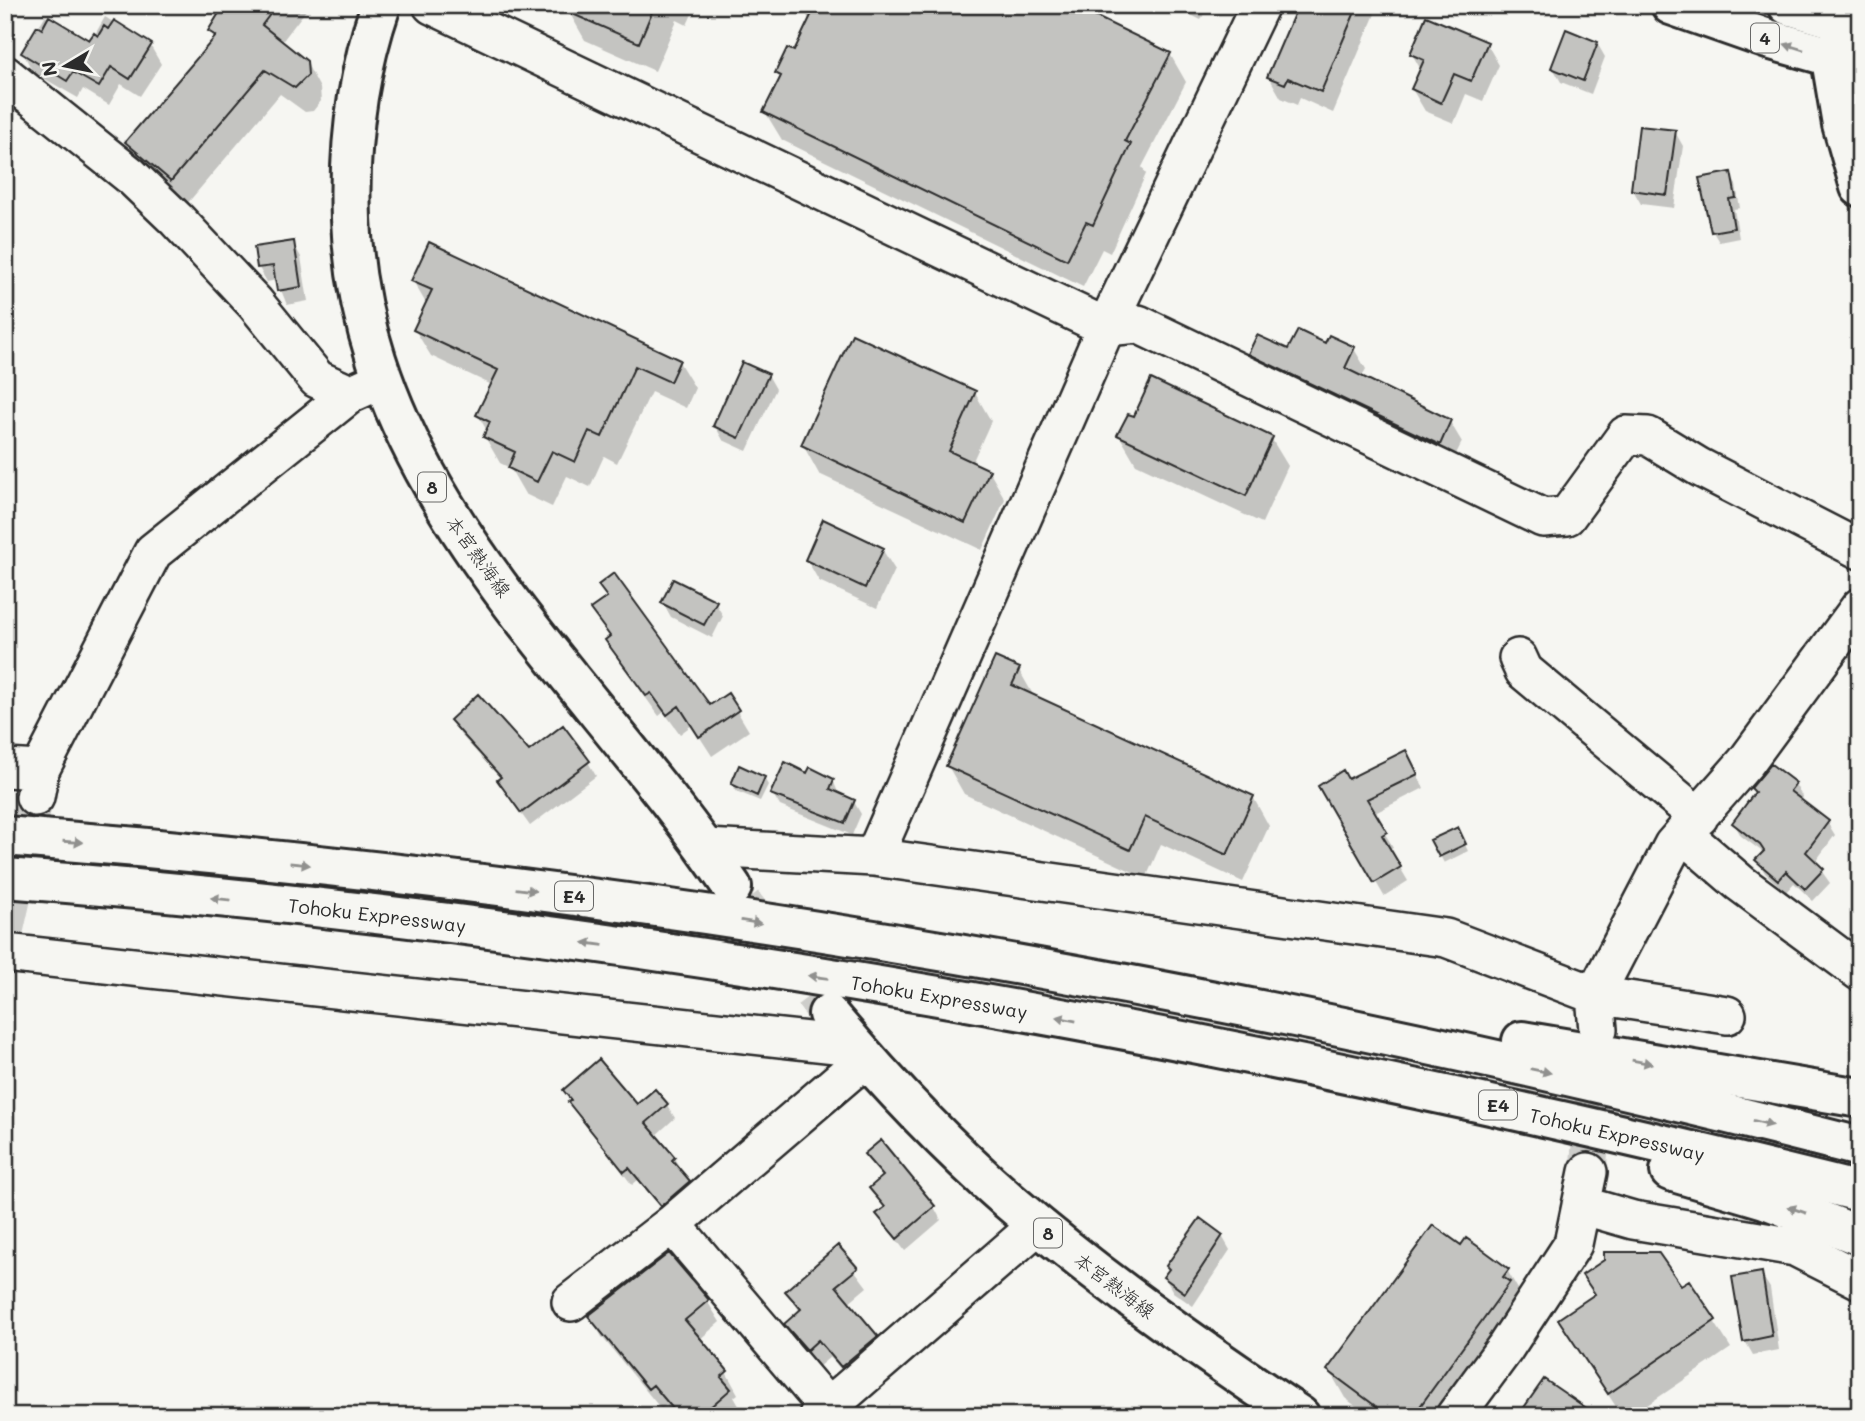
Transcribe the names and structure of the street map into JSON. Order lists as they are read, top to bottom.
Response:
{
  "streets": {
    "main road": [
      "4",
      "8",
      "本宮熱海線",
      "E4",
      "Tohoku Expressway"
    ]
  },
  "north": "left"
}
